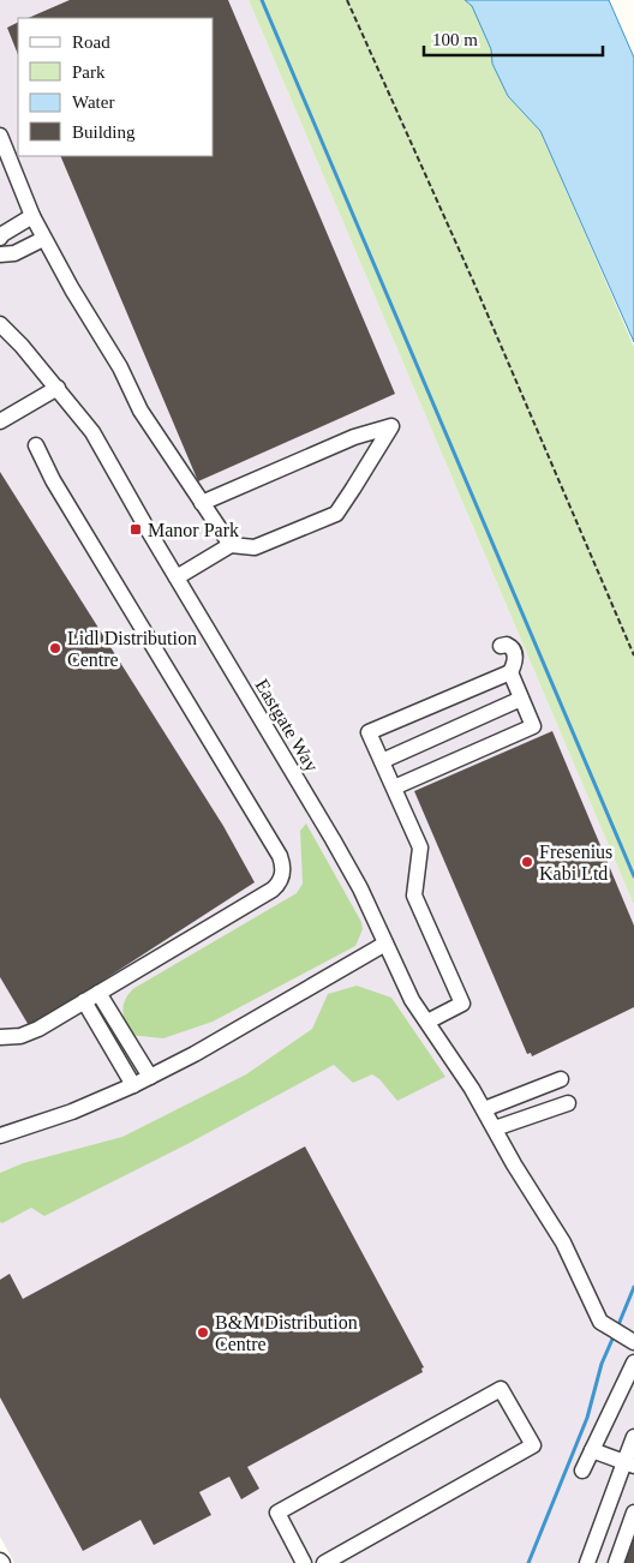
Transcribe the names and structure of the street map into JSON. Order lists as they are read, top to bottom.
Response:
{
  "streets": {
    "street": ["Eastgate Way"]
  },
  "places": {
    "transit": ["Manor Park"],
    "other": ["Lidl Distribution Centre", "Fresenius Kabi Ltd", "B&M Distribution Centre"]
  },
  "legend": [
    "Road",
    "Park",
    "Water",
    "Building"
  ],
  "scale_bar": "100 m"
}
